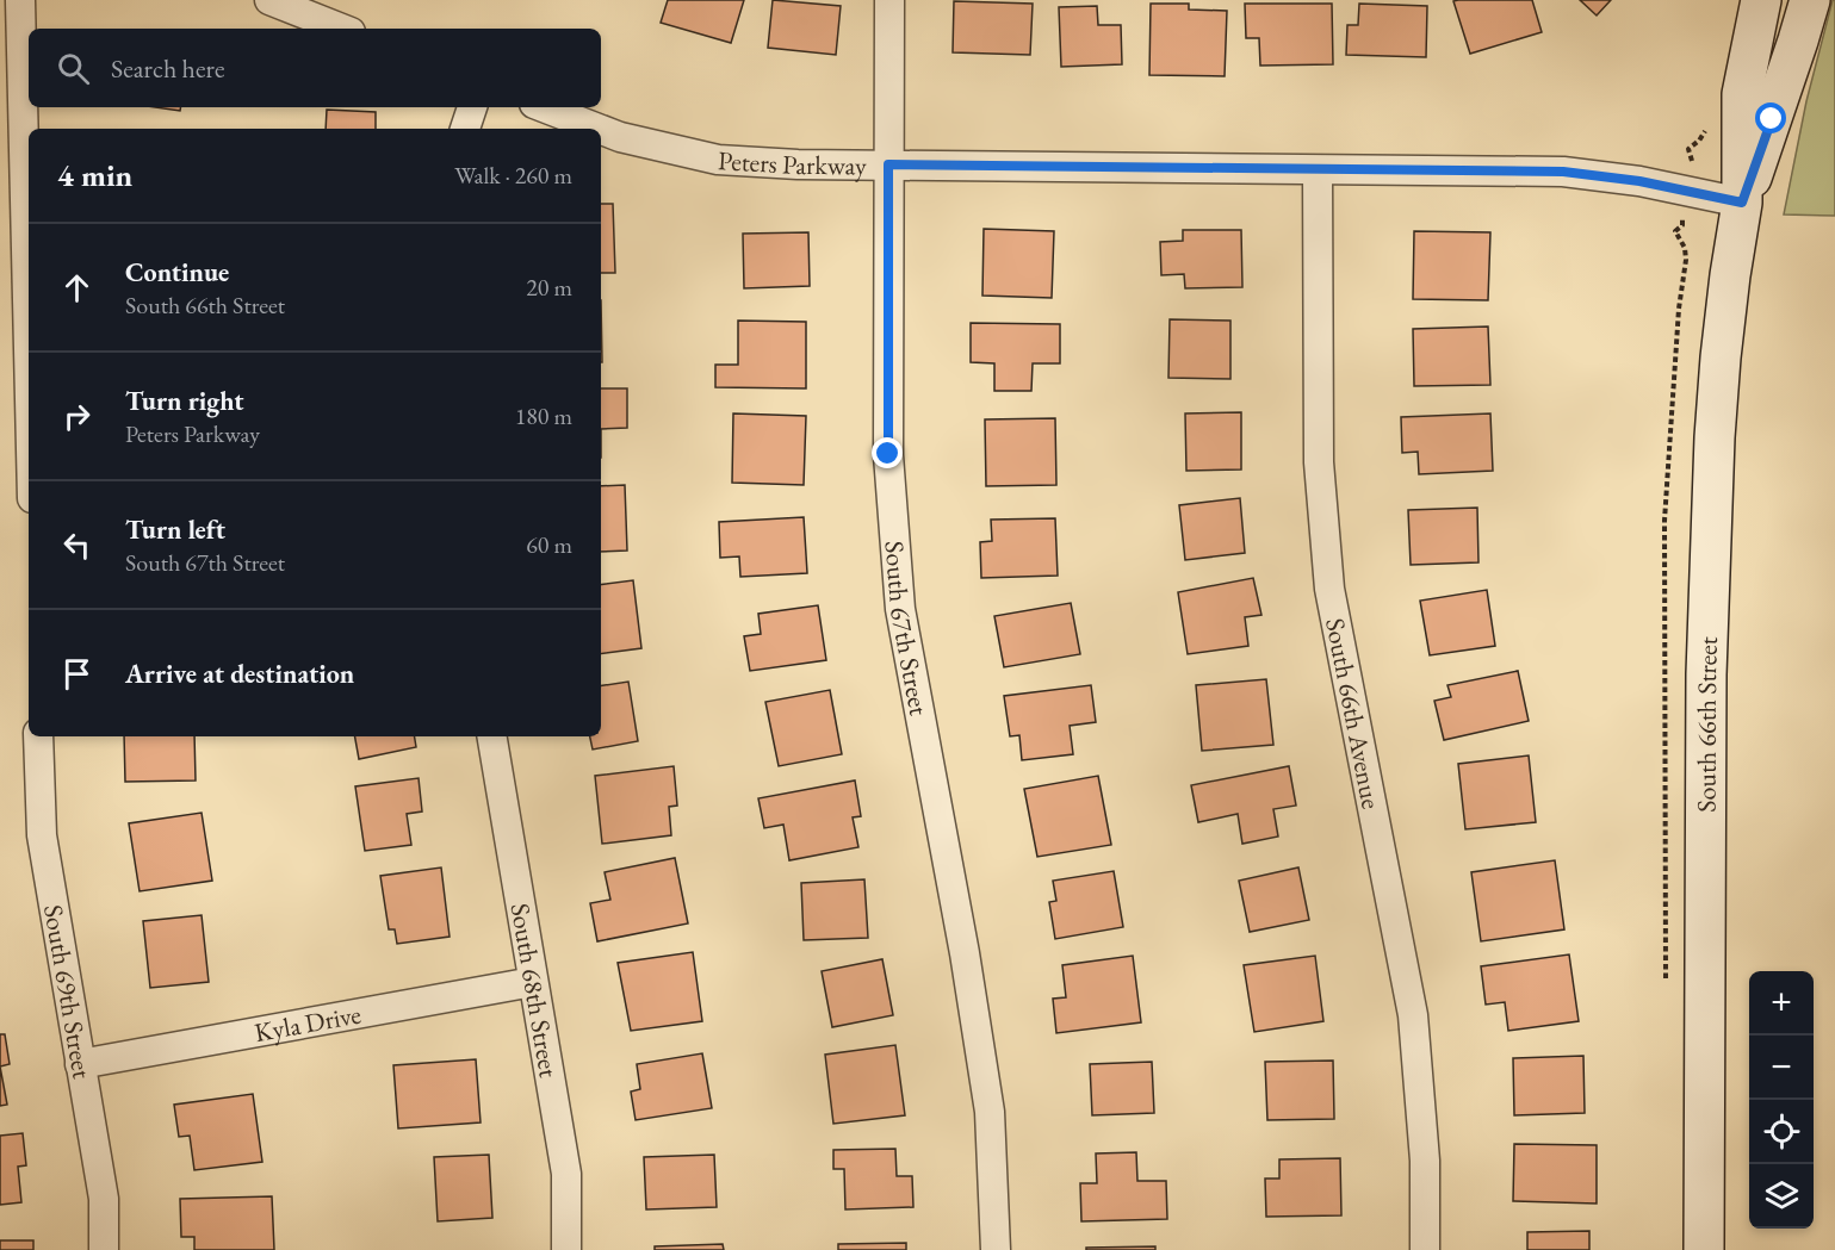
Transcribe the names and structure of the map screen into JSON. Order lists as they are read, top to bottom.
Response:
{
  "streets": {
    "street": [
      "Peters Parkway",
      "South 67th Street",
      "South 66th Avenue",
      "South 66th Street",
      "South 69th Street",
      "South 68th Street",
      "Kyla Drive"
    ]
  },
  "crossings": [
    ["Peters Parkway", "South 67th Street"],
    ["Peters Parkway", "South 66th Avenue"],
    ["Peters Parkway", "South 66th Street"],
    ["South 69th Street", "Kyla Drive"],
    ["South 68th Street", "Kyla Drive"]
  ],
  "page": {
    "search": "Search here",
    "heading": ["4 min", "Walk · 260 m"],
    "list": [
      ["Continue", "South 66th Street", "20 m"],
      ["Turn right", "Peters Parkway", "180 m"],
      ["Turn left", "South 67th Street", "60 m"],
      "Arrive at destination"
    ],
    "map_buttons": ["+", "−"]
  }
}
